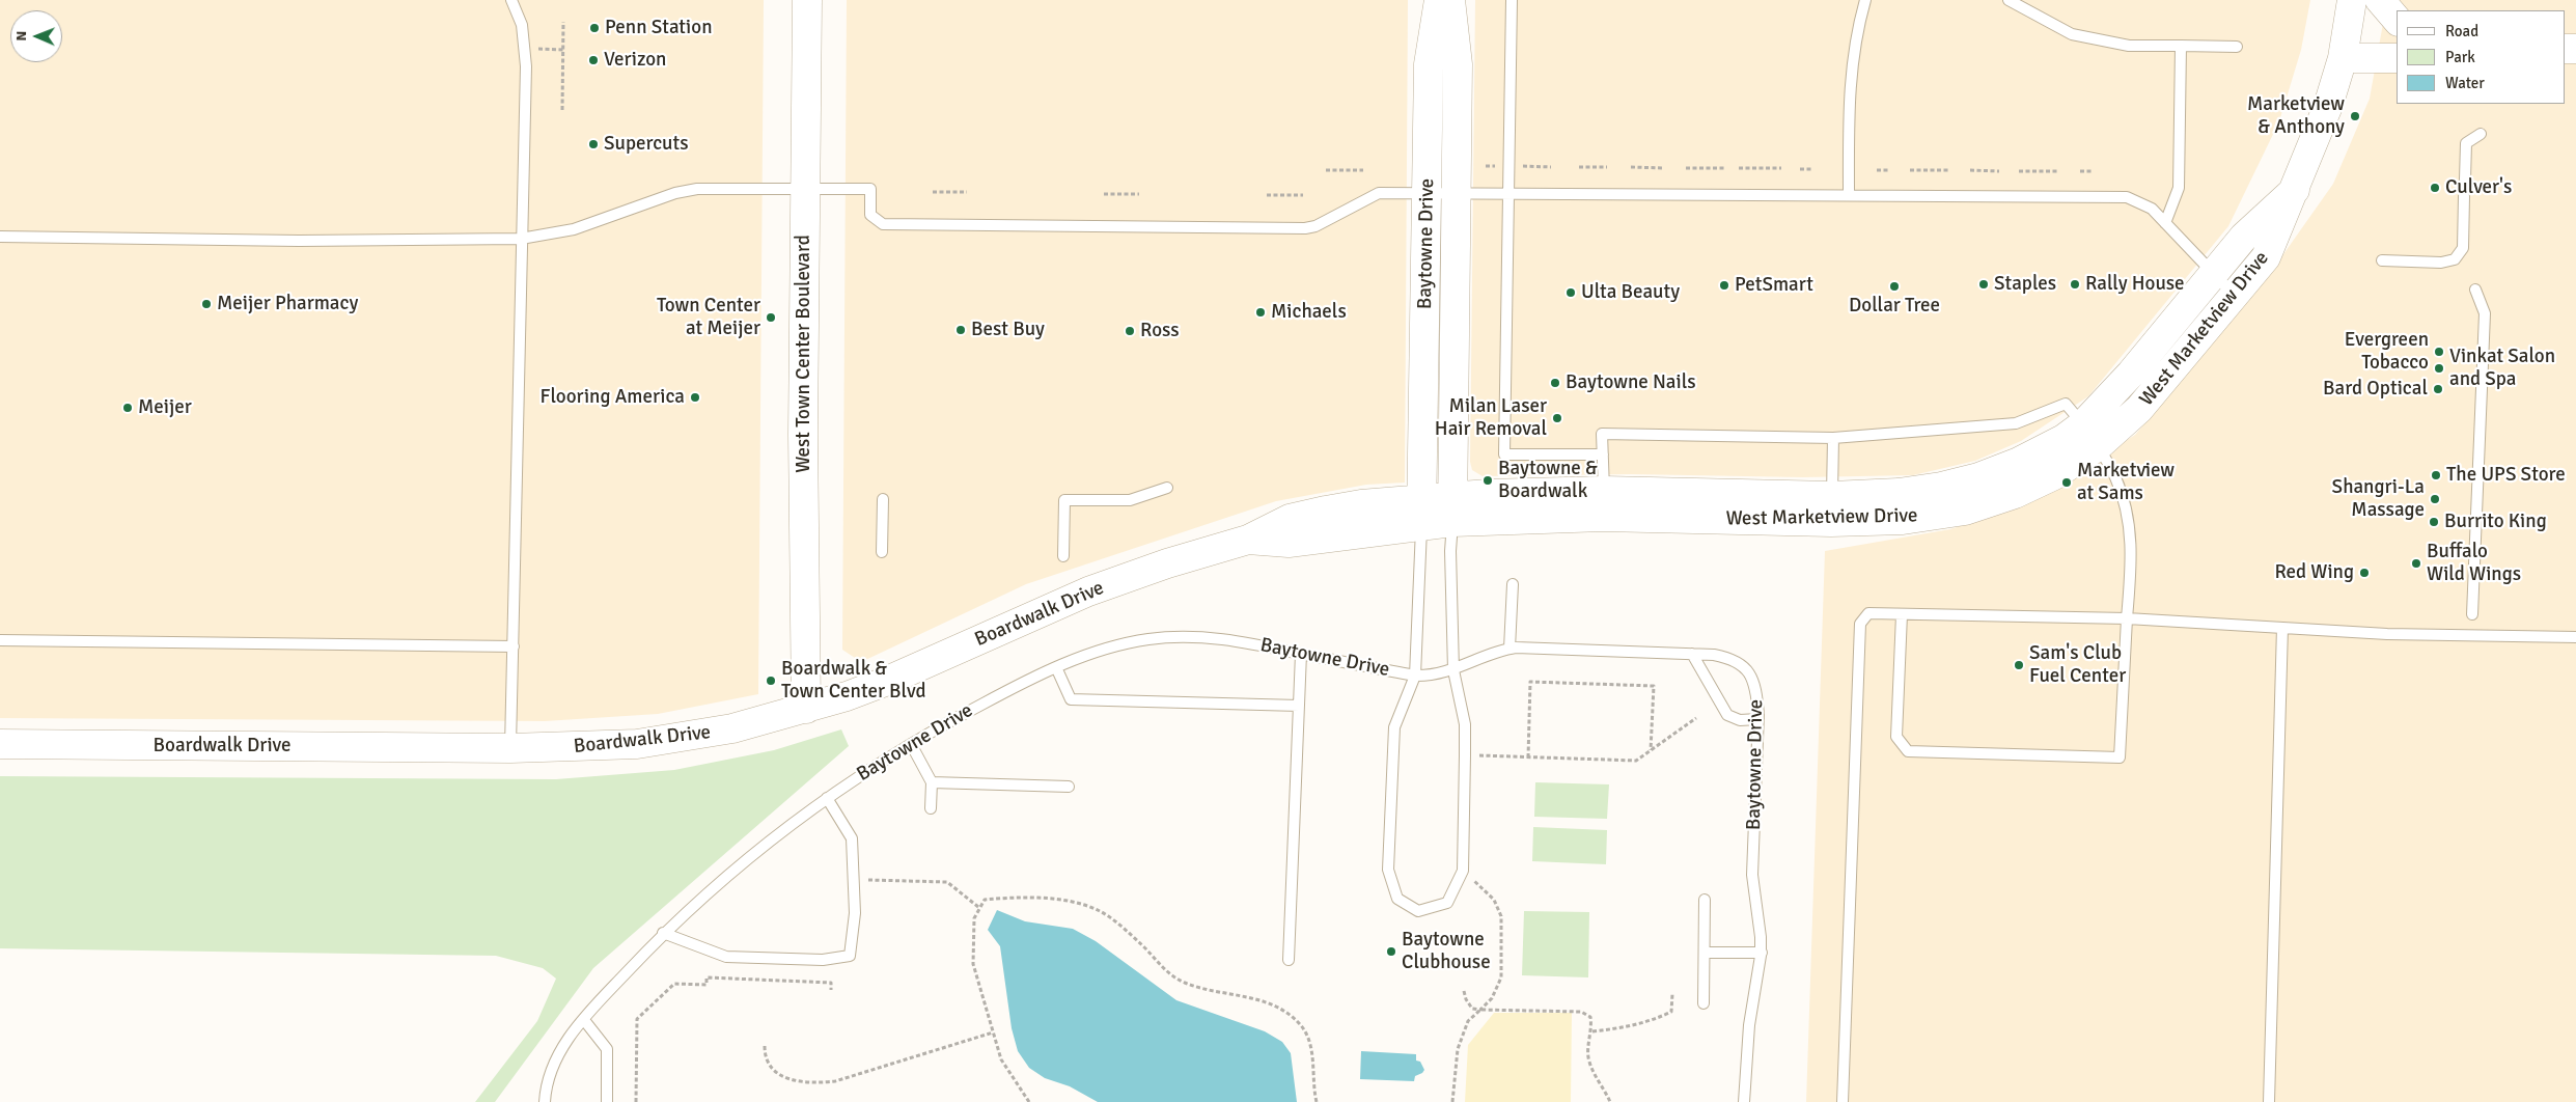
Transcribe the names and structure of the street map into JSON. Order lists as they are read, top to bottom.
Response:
{
  "streets": {
    "street": [
      "Baytowne Drive",
      "West Marketview Drive",
      "West Town Center Boulevard",
      "Boardwalk Drive"
    ]
  },
  "crossings": [
    ["Baytowne Drive", "West Marketview Drive"],
    ["Baytowne Drive", "Boardwalk Drive"],
    ["West Marketview Drive", "Boardwalk Drive"],
    ["West Town Center Boulevard", "Boardwalk Drive"]
  ],
  "places": [
    "Penn Station",
    "Verizon",
    "Marketview & Anthony",
    "Supercuts",
    "Culver's",
    "Staples",
    "Rally House",
    "PetSmart",
    "Dollar Tree",
    "Ulta Beauty",
    "Meijer Pharmacy",
    "Michaels",
    "Town Center at Meijer",
    "Best Buy",
    "Ross",
    "Evergreen Tobacco",
    "Vinkat Salon and Spa",
    "Baytowne Nails",
    "Bard Optical",
    "Flooring America",
    "Meijer",
    "Milan Laser Hair Removal",
    "The UPS Store",
    "Baytowne & Boardwalk",
    "Marketview at Sams",
    "Shangri-La Massage",
    "Burrito King",
    "Buffalo Wild Wings",
    "Red Wing",
    "Sam's Club Fuel Center",
    "Boardwalk & Town Center Blvd",
    "Baytowne Clubhouse"
  ],
  "legend": ["Road", "Park", "Water"],
  "north": "left"
}
